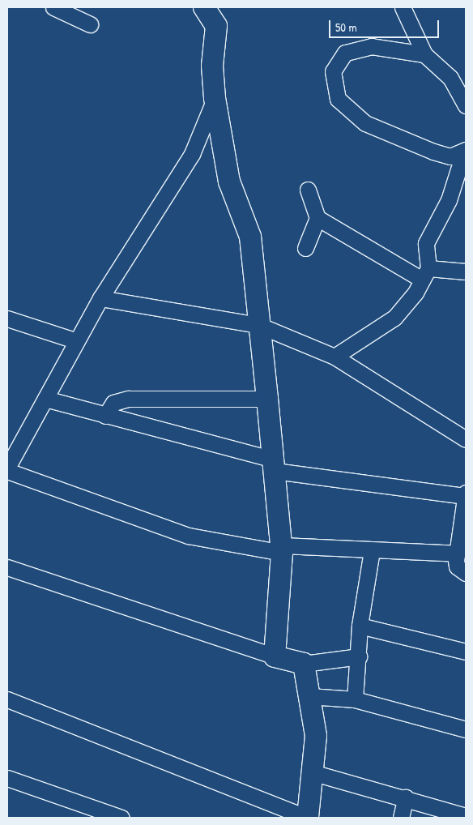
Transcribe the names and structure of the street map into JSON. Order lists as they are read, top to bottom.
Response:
{
  "scale_bar": "50 m"
}
